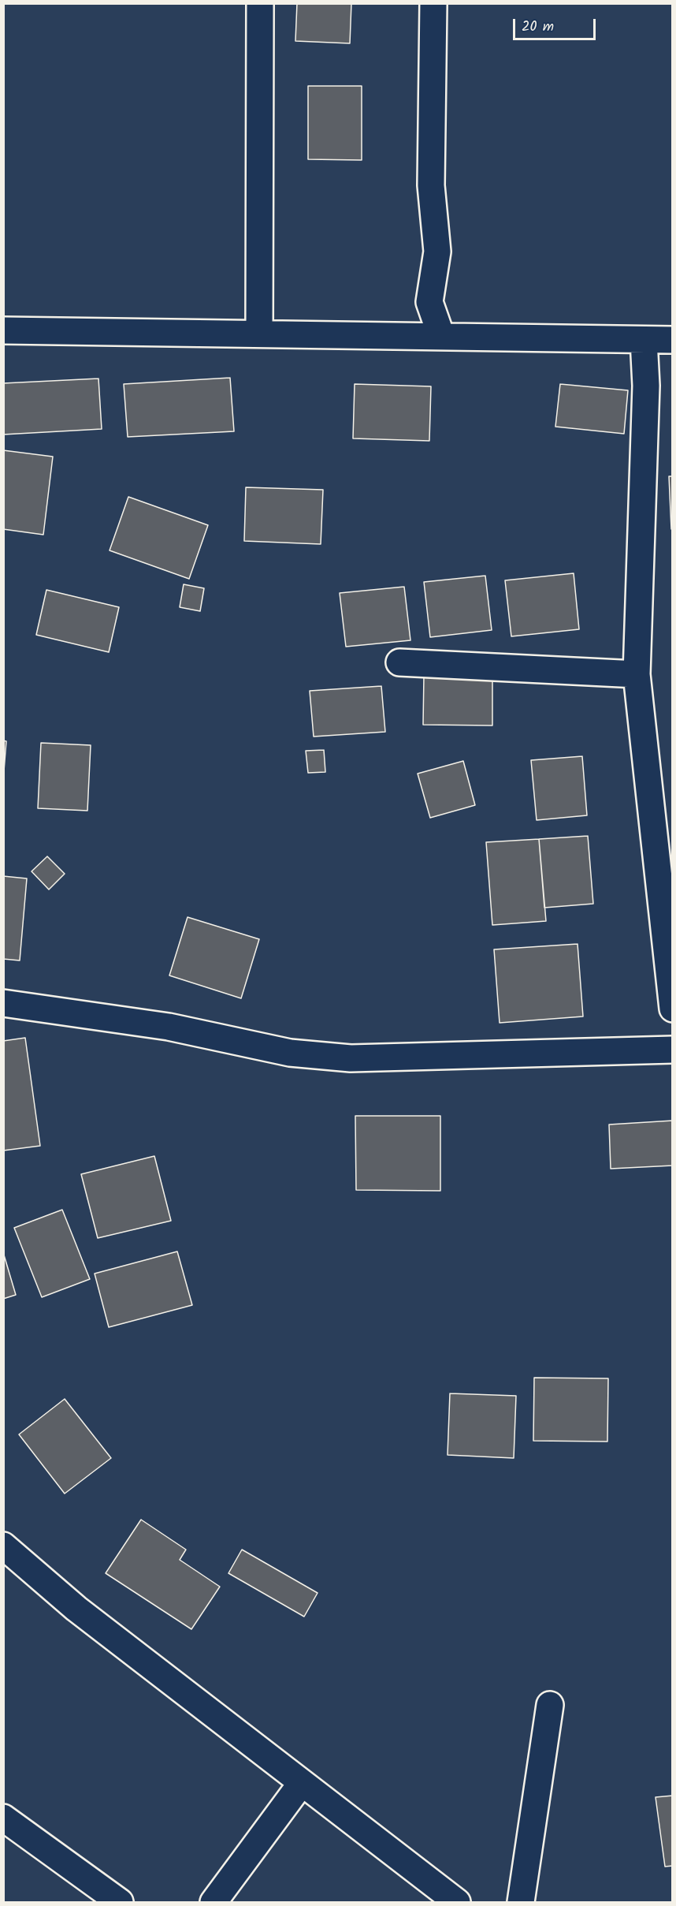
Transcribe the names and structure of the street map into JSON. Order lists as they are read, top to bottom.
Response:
{
  "scale_bar": "20 m"
}
